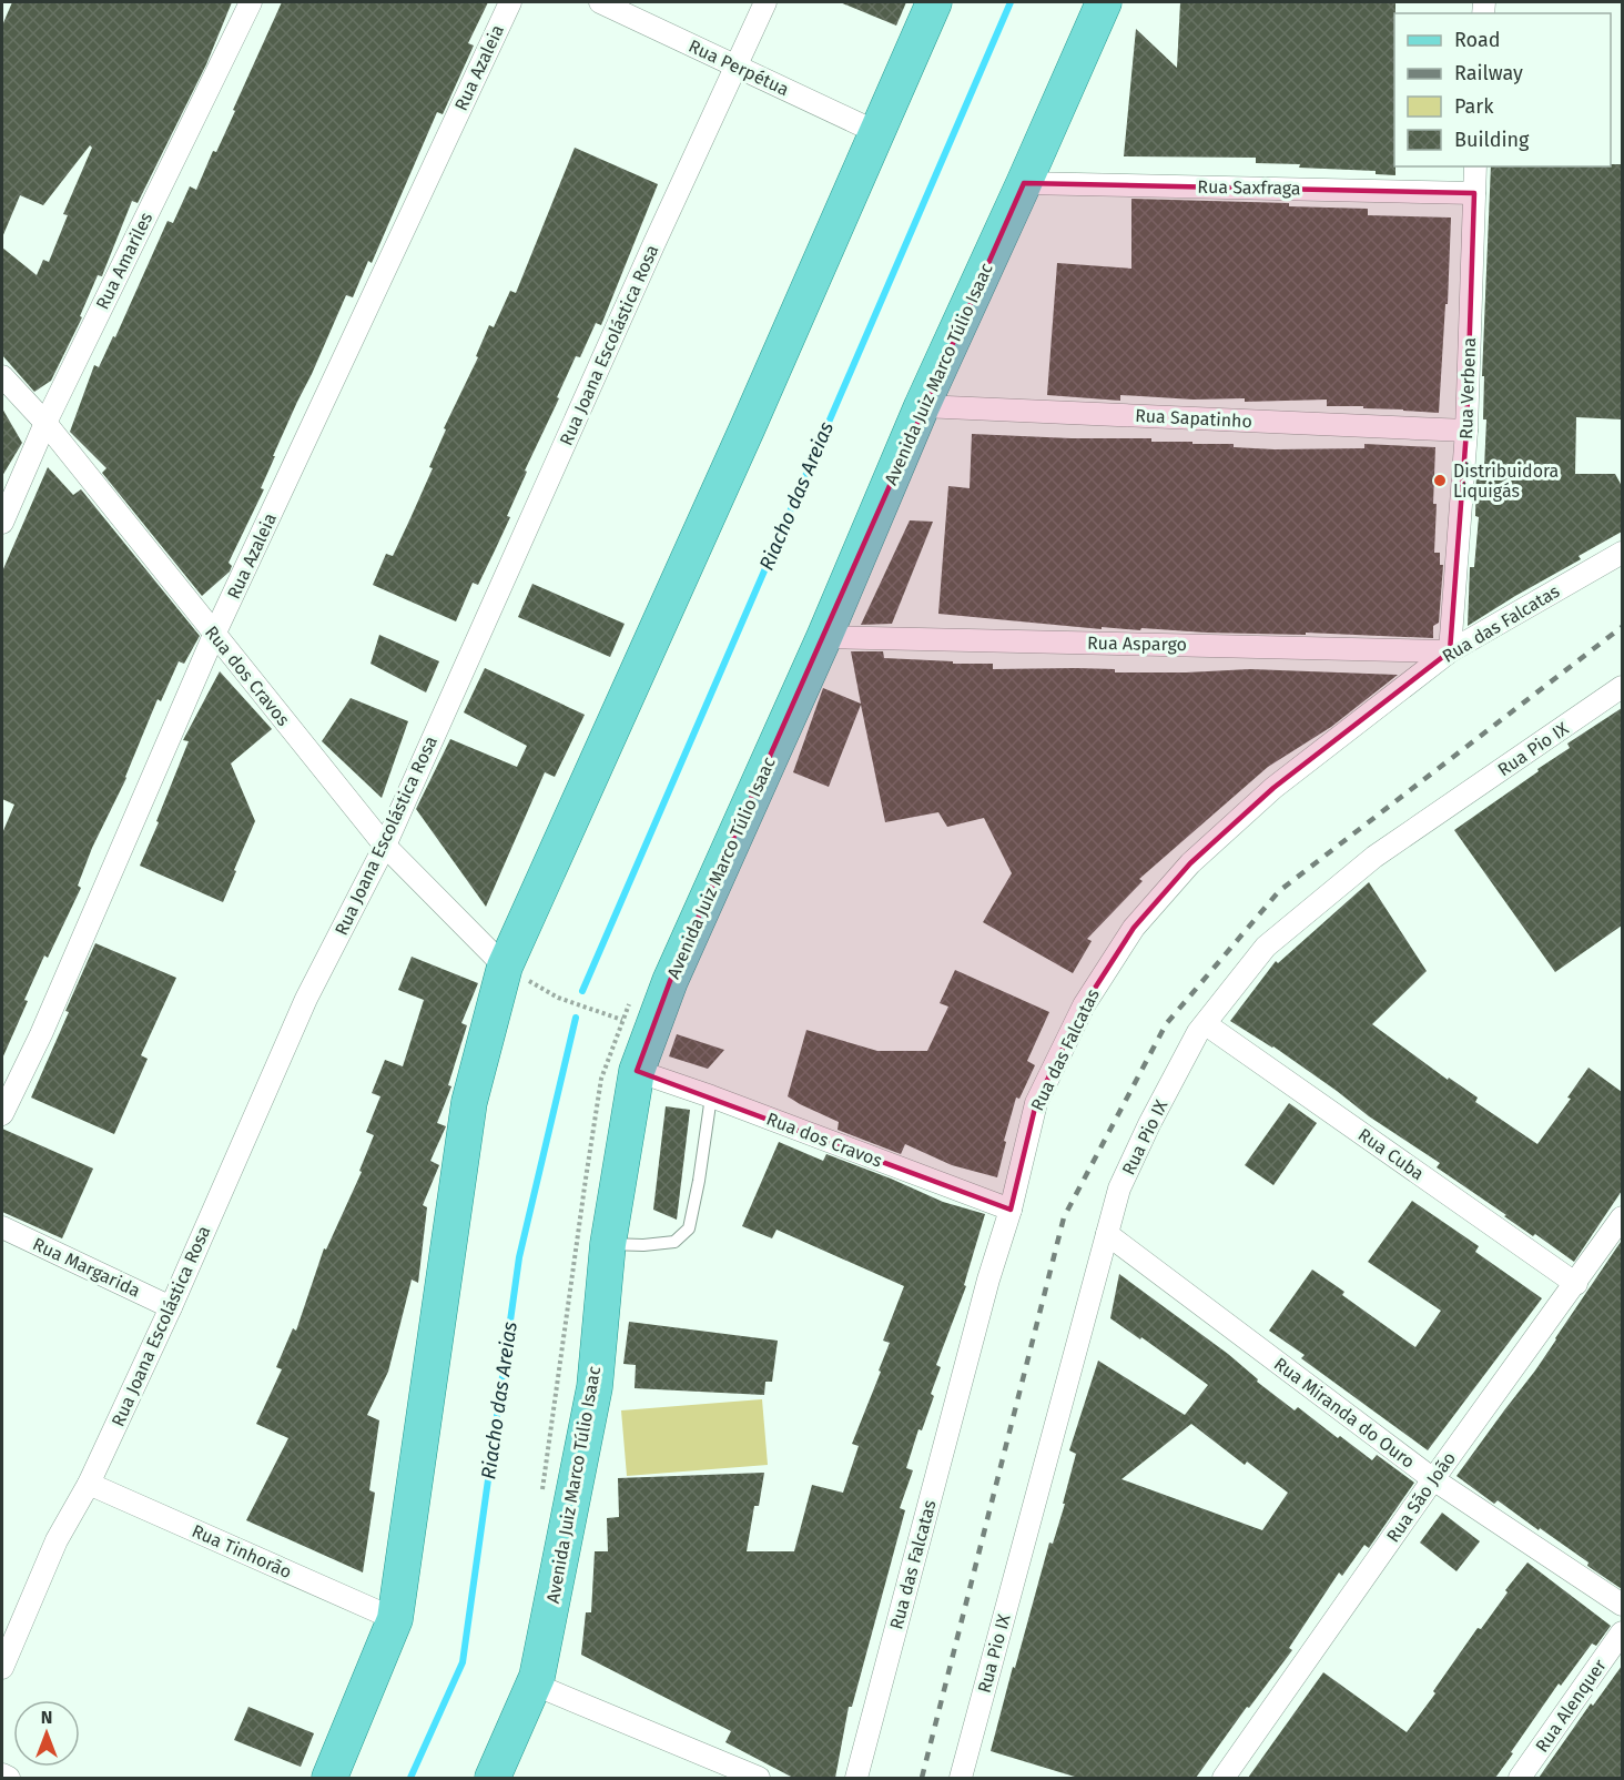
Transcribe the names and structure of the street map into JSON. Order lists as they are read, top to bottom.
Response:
{
  "streets": {
    "main road": ["Avenida Juiz Marco Túlio Isaac"],
    "street": [
      "Rua Azaleia",
      "Rua Perpétua",
      "Rua Saxfraga",
      "Rua Amariles",
      "Rua Joana Escolástica Rosa",
      "Rua Verbena",
      "Rua Sapatinho",
      "Rua das Falcatas",
      "Rua Aspargo",
      "Rua dos Cravos",
      "Rua Pio IX",
      "Rua Cuba",
      "Rua Margarida",
      "Rua Miranda do Ouro",
      "Rua São João",
      "Rua Tinhorão",
      "Rua Alenquer"
    ]
  },
  "crossings": [
    ["Rua Azaleia", "Rua dos Cravos"],
    ["Rua Perpétua", "Rua Joana Escolástica Rosa"],
    ["Rua Saxfraga", "Avenida Juiz Marco Túlio Isaac"],
    ["Rua Saxfraga", "Rua Verbena"],
    ["Rua Amariles", "Rua dos Cravos"],
    ["Rua Joana Escolástica Rosa", "Rua dos Cravos"],
    ["Rua Joana Escolástica Rosa", "Rua Margarida"],
    ["Rua Joana Escolástica Rosa", "Rua Tinhorão"],
    ["Avenida Juiz Marco Túlio Isaac", "Rua Sapatinho"],
    ["Avenida Juiz Marco Túlio Isaac", "Rua Aspargo"],
    ["Avenida Juiz Marco Túlio Isaac", "Rua dos Cravos"],
    ["Rua Verbena", "Rua Sapatinho"],
    ["Rua Verbena", "Rua das Falcatas"],
    ["Rua Verbena", "Rua Aspargo"],
    ["Rua das Falcatas", "Rua Aspargo"],
    ["Rua das Falcatas", "Rua dos Cravos"],
    ["Rua Pio IX", "Rua Cuba"],
    ["Rua Pio IX", "Rua Miranda do Ouro"],
    ["Rua Cuba", "Rua São João"],
    ["Rua Miranda do Ouro", "Rua São João"]
  ],
  "water": ["Riacho das Areias"],
  "places": ["Distribuidora Liquigás"],
  "legend": [
    "Road",
    "Railway",
    "Park",
    "Building"
  ],
  "north": "top"
}
